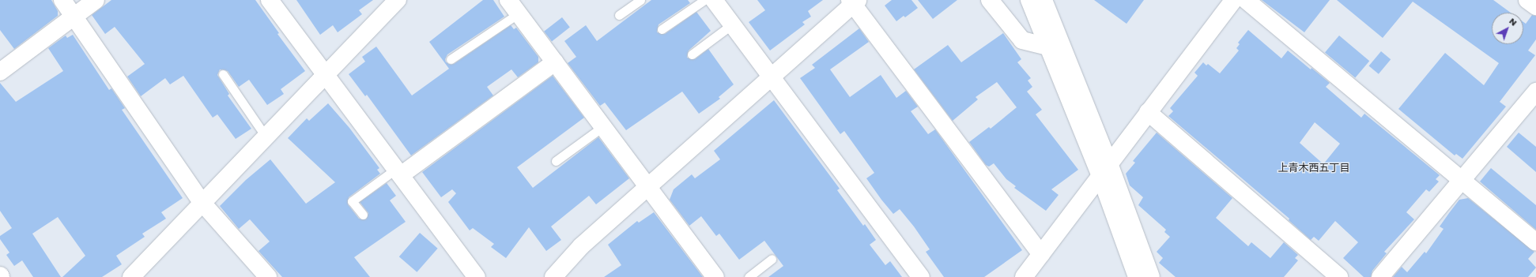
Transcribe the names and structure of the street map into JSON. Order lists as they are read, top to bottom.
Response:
{
  "districts": ["上青木西五丁目"],
  "north": "top right"
}
